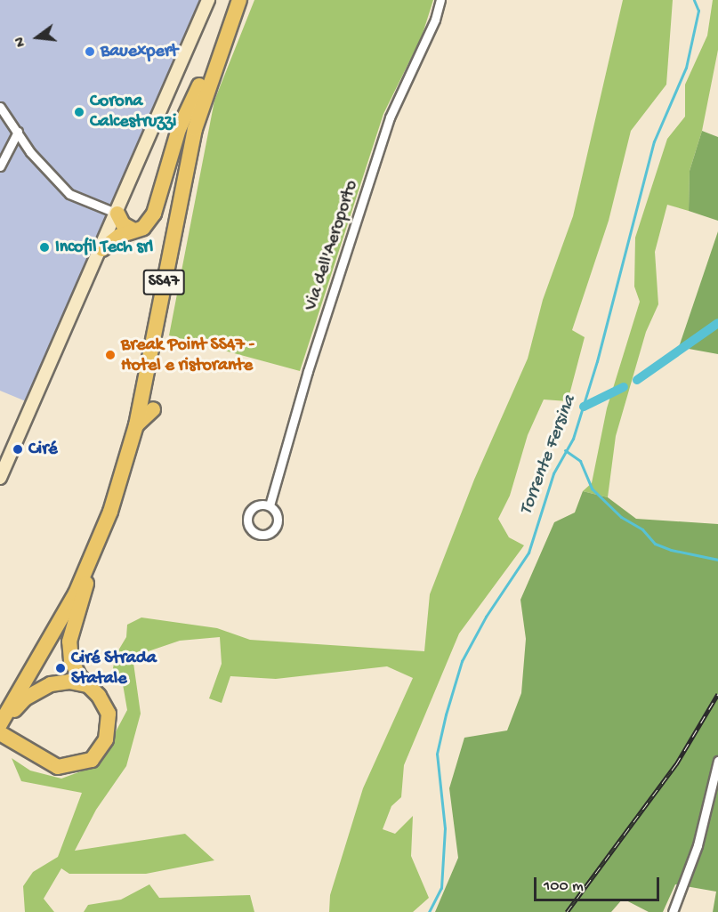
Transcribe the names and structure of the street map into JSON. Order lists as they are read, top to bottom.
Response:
{
  "streets": {
    "highway": ["SS47"],
    "street": ["Via dell'Aeroporto"]
  },
  "water": ["Torrente Fersina"],
  "places": [
    "Bauexpert",
    "Corona Calcestruzzi",
    "Incofil Tech srl",
    "Break Point SS47 - Hotel e ristorante",
    "Ciré",
    "Ciré Strada Statale"
  ],
  "scale_bar": "100 m",
  "north": "left"
}
